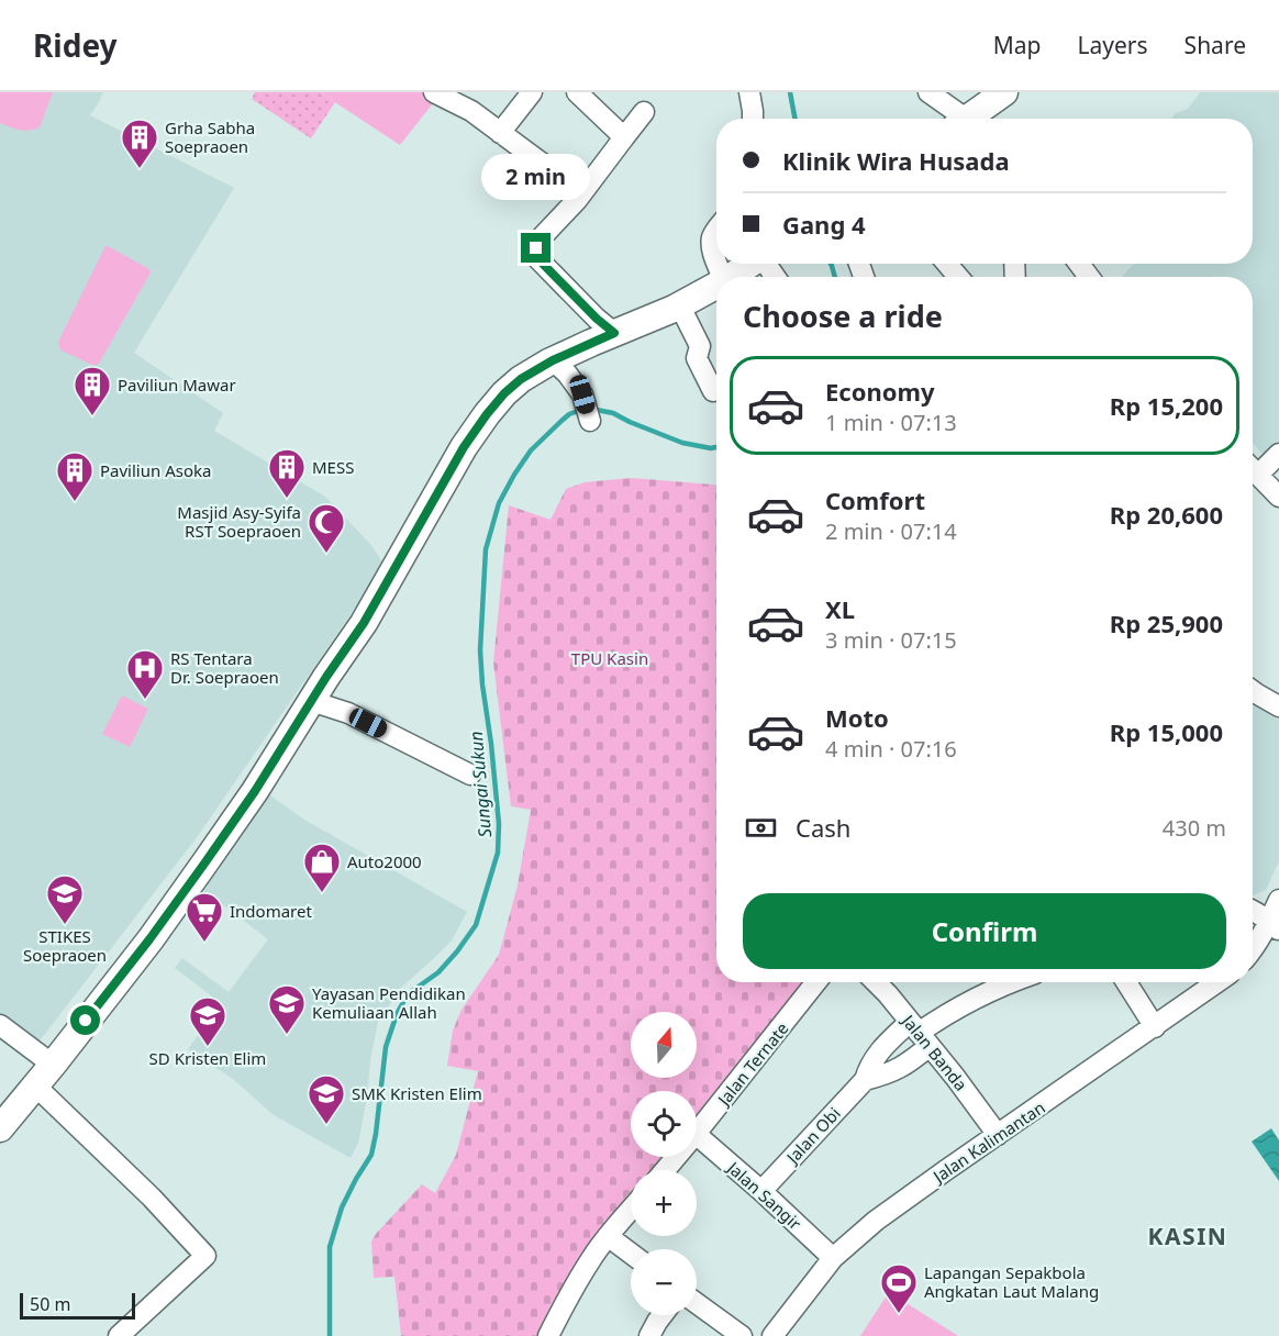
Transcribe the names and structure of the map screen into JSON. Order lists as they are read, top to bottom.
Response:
{
  "streets": {
    "street": [
      "Jalan Banda",
      "Jalan Ternate",
      "Jalan Obi",
      "Jalan Kalimantan",
      "Jalan Sangir"
    ]
  },
  "crossings": [
    ["Jalan Banda", "Jalan Obi"],
    ["Jalan Banda", "Jalan Kalimantan"],
    ["Jalan Obi", "Jalan Sangir"],
    ["Jalan Kalimantan", "Jalan Sangir"]
  ],
  "districts": ["KASIN"],
  "water": ["Sungai Sukun"],
  "parks": ["TPU Kasin"],
  "places": {
    "building": [
      "Grha Sabha Soepraoen",
      "Paviliun Mawar",
      "MESS",
      "Paviliun Asoka"
    ],
    "mosque": ["Masjid Asy-Syifa RST Soepraoen"],
    "hospital": ["RS Tentara Dr. Soepraoen"],
    "shop": ["Auto2000"],
    "school or university": [
      "STIKES Soepraoen",
      "Yayasan Pendidikan Kemuliaan Allah",
      "SD Kristen Elim",
      "SMK Kristen Elim"
    ],
    "supermarket": ["Indomaret"],
    "sports": ["Lapangan Sepakbola Angkatan Laut Malang"]
  },
  "scale_bar": "50 m",
  "north": "top",
  "page": {
    "header": "Ridey",
    "nav": ["Map", "Layers", "Share"],
    "banner": ["Klinik Wira Husada", "Gang 4"],
    "bubble": "2 min",
    "heading": "Choose a ride",
    "list": [
      {
        "name": "Economy",
        "note": "1 min · 07:13",
        "value": "Rp 15,200"
      },
      {
        "name": "Comfort",
        "note": "2 min · 07:14",
        "value": "Rp 20,600"
      },
      {
        "name": "XL",
        "note": "3 min · 07:15",
        "value": "Rp 25,900"
      },
      {
        "name": "Moto",
        "note": "4 min · 07:16",
        "value": "Rp 15,000"
      }
    ],
    "pay": ["Cash", "430 m"],
    "buttons": "Confirm",
    "map_buttons": ["+", "−"],
    "scale": "50 m"
  }
}
